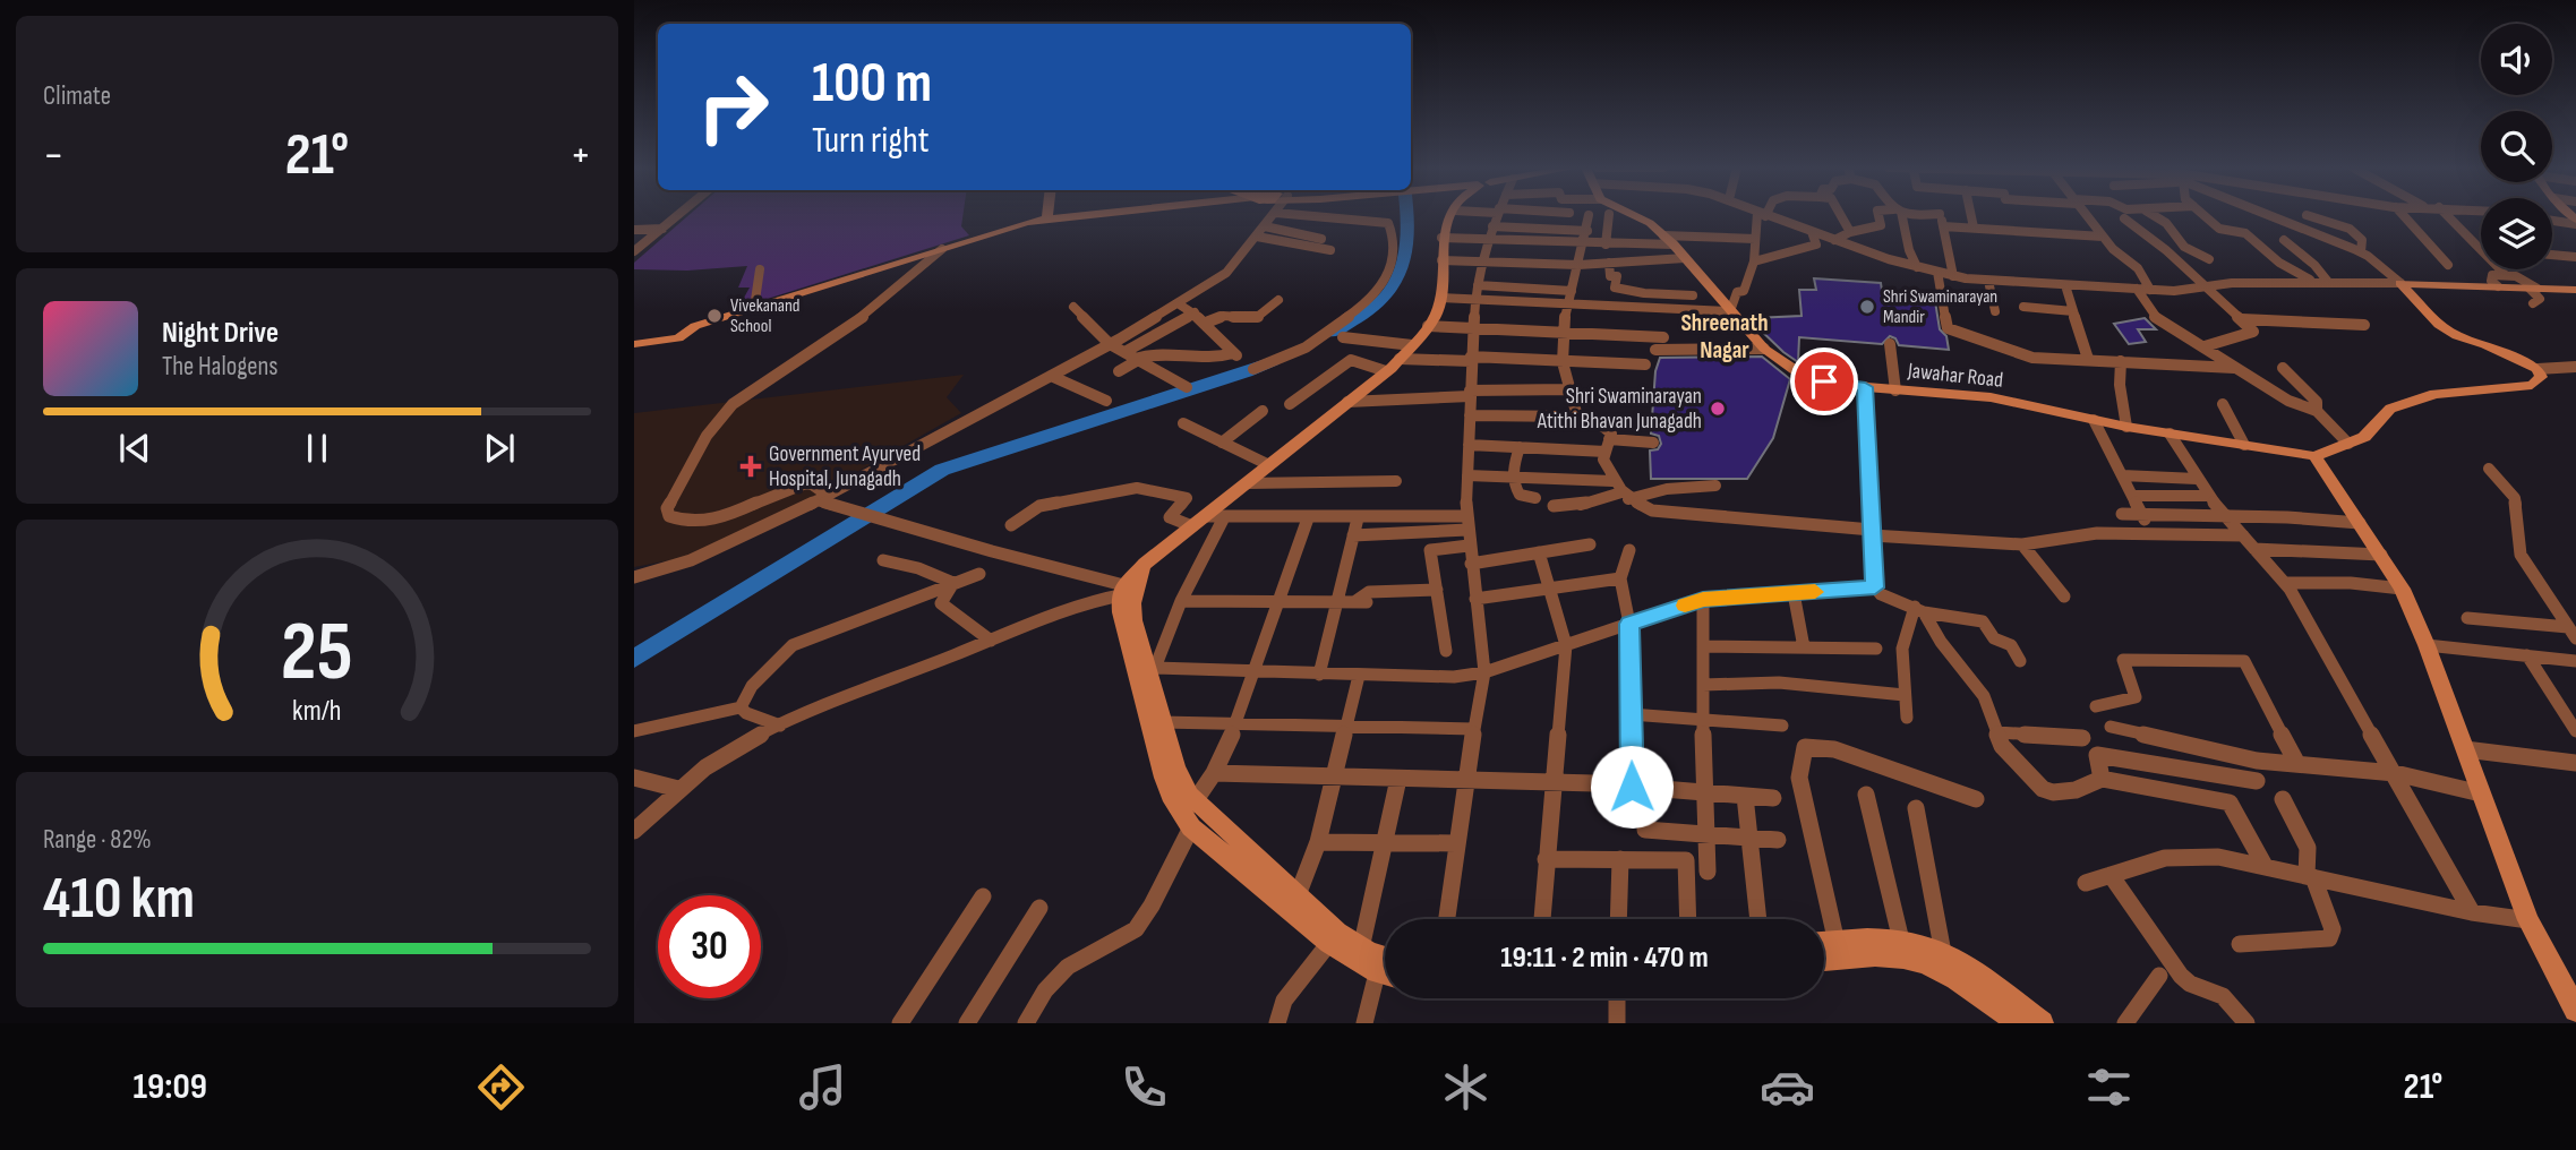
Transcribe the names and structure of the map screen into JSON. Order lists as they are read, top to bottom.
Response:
{
  "streets": {
    "street": ["Jawahar Road"]
  },
  "districts": ["Shreenath Nagar"],
  "places": {
    "other": ["Shri Swaminarayan Mandir", "Vivekanand School", "Shri Swaminarayan Atithi Bhavan Junagadh"],
    "health": ["Government Ayurved Hospital, Junagadh"]
  },
  "page": {
    "tile": [
      "Climate",
      ["Range · 82%", "410 km"]
    ],
    "turn": ["100 m", "Turn right"],
    "heat": ["−", "21°", "+"],
    "song": ["Night Drive", "The Halogens"],
    "limit": "30",
    "trip": "19:11 · 2 min · 470 m",
    "tabs": ["19:09", "21°"],
    "gauge": ["25", "km/h"]
  }
}
